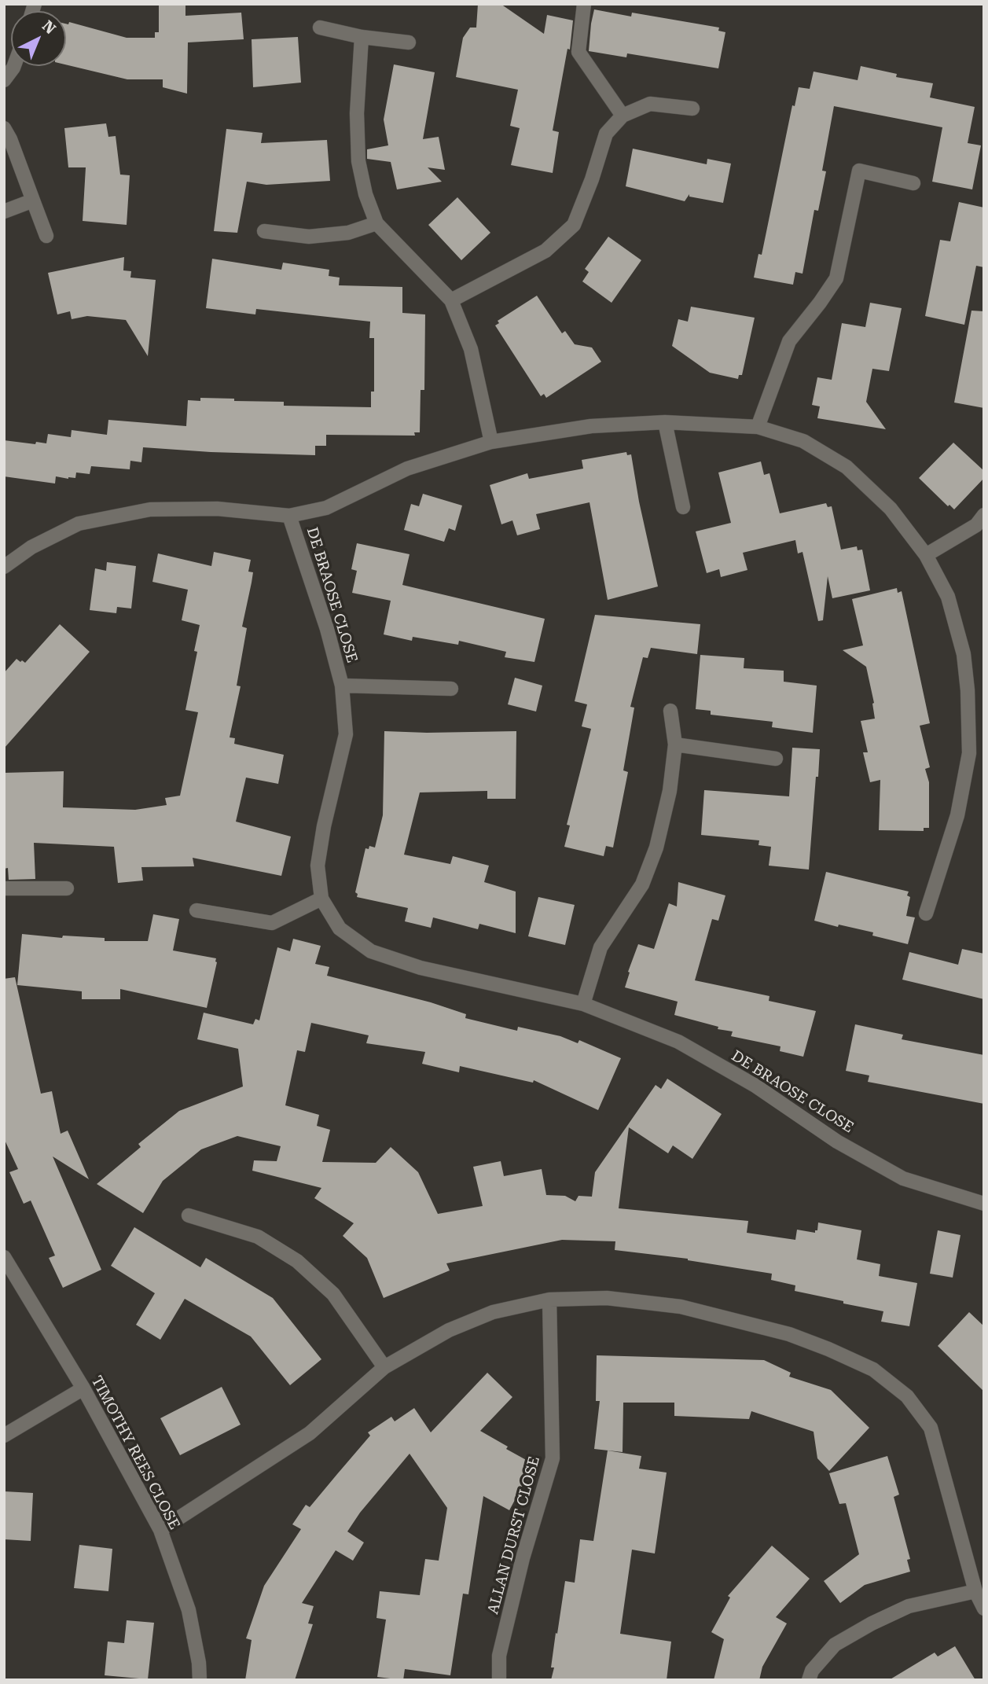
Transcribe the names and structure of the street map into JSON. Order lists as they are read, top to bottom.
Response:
{
  "streets": {
    "street": ["DE BRAOSE CLOSE", "TIMOTHY REES CLOSE", "ALLAN DURST CLOSE"]
  },
  "north": "top right"
}
